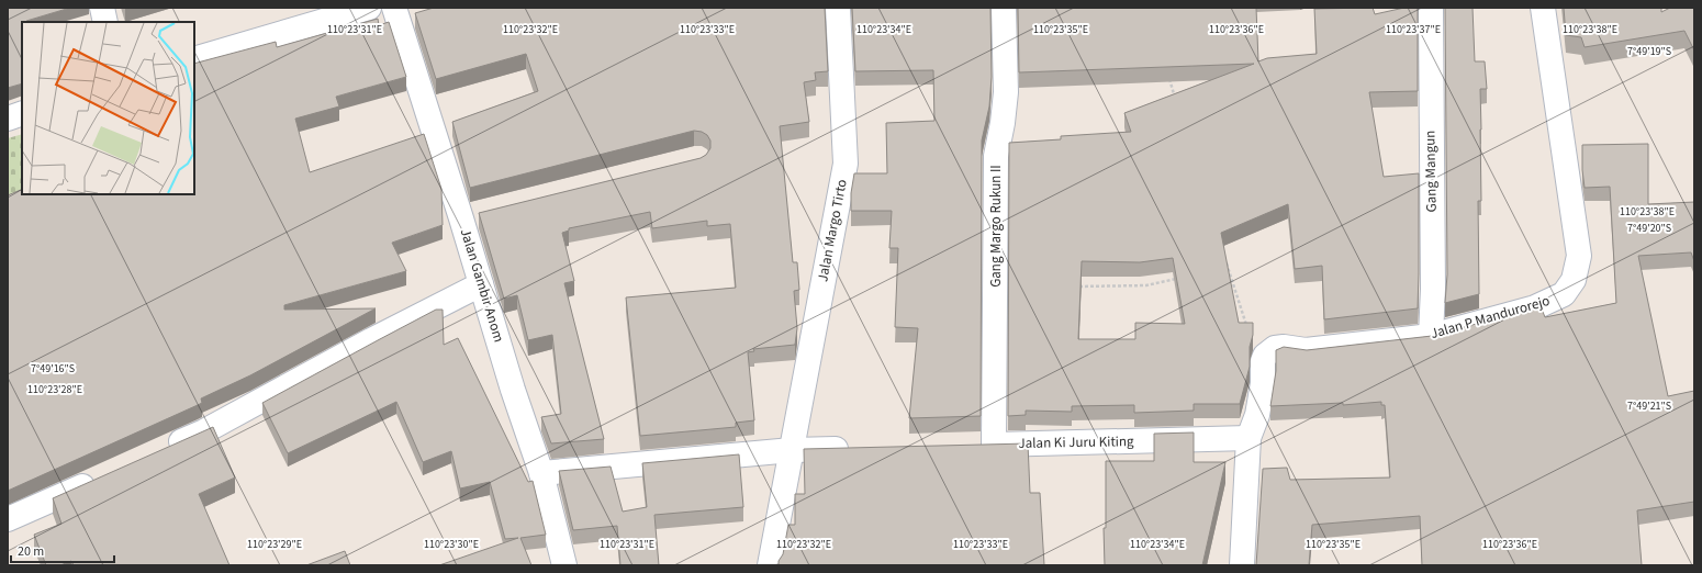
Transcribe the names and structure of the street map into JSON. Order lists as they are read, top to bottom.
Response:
{
  "streets": {
    "street": [
      "Gang Mangun",
      "Gang Margo Rukun II",
      "Jalan Margo Tirto",
      "Jalan Gambir Anom",
      "Jalan P Mandurorejo",
      "Jalan Ki Juru Kiting"
    ]
  },
  "crossings": [
    ["Gang Mangun", "Jalan P Mandurorejo"],
    ["Gang Margo Rukun II", "Jalan Ki Juru Kiting"]
  ],
  "scale_bar": "20 m",
  "coordinates": [
    "110°23'38\"E",
    "110°23'31\"E",
    "110°23'32\"E",
    "110°23'33\"E",
    "110°23'34\"E",
    "110°23'35\"E",
    "110°23'36\"E",
    "110°23'37\"E",
    "7°49'19\"S",
    "7°49'20\"S",
    "7°49'16\"S",
    "110°23'28\"E",
    "7°49'21\"S",
    "110°23'29\"E",
    "110°23'30\"E"
  ]
}
